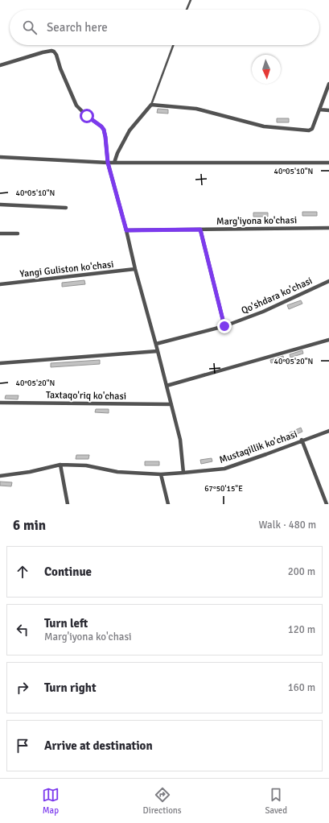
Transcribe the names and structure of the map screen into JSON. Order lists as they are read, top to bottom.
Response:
{
  "streets": {
    "street": [
      "Marg'iyona ko'chasi",
      "Yangi Guliston ko'chasi",
      "Qo'shdara ko'chasi",
      "Taxtaqo'riq ko'chasi",
      "Mustaqillik ko'chasi"
    ]
  },
  "north": "bottom",
  "page": {
    "search": "Search here",
    "heading": ["6 min", "Walk · 480 m"],
    "list": [
      ["Continue", "200 m"],
      ["Turn left", "Marg'iyona ko'chasi", "120 m"],
      ["Turn right", "160 m"],
      "Arrive at destination"
    ],
    "nav": ["Map", "Directions", "Saved"]
  },
  "coordinates": ["40°05'10\"N", "40°05'20\"N", "67°50'15\"E"]
}
